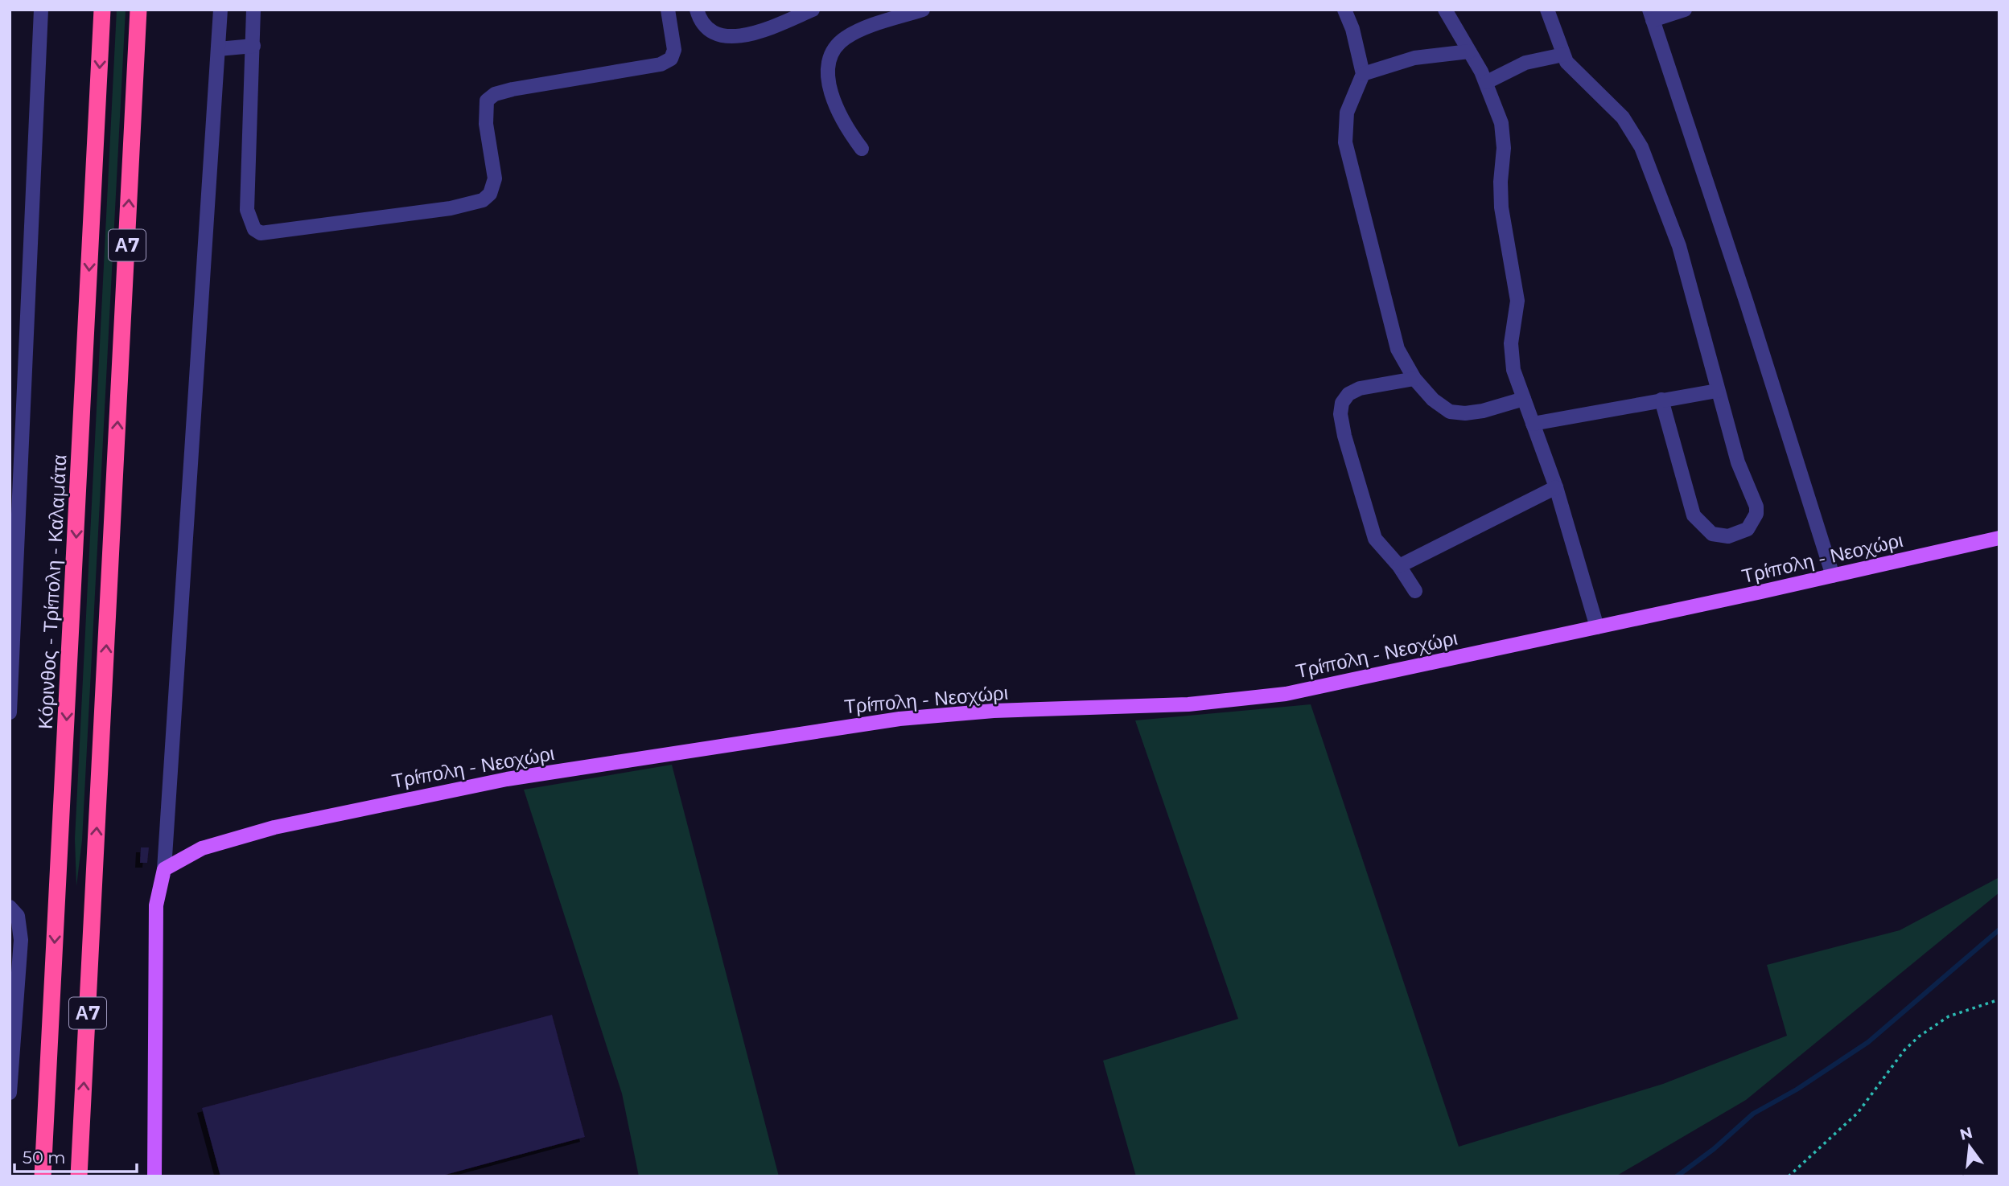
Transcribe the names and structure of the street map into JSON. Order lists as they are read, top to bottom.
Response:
{
  "streets": {
    "highway": ["Α7", "Κόρινθος - Τρίπολη - Καλαμάτα"],
    "main road": ["Τρίπολη - Νεοχώρι"]
  },
  "scale_bar": "50 m",
  "north": "top"
}
